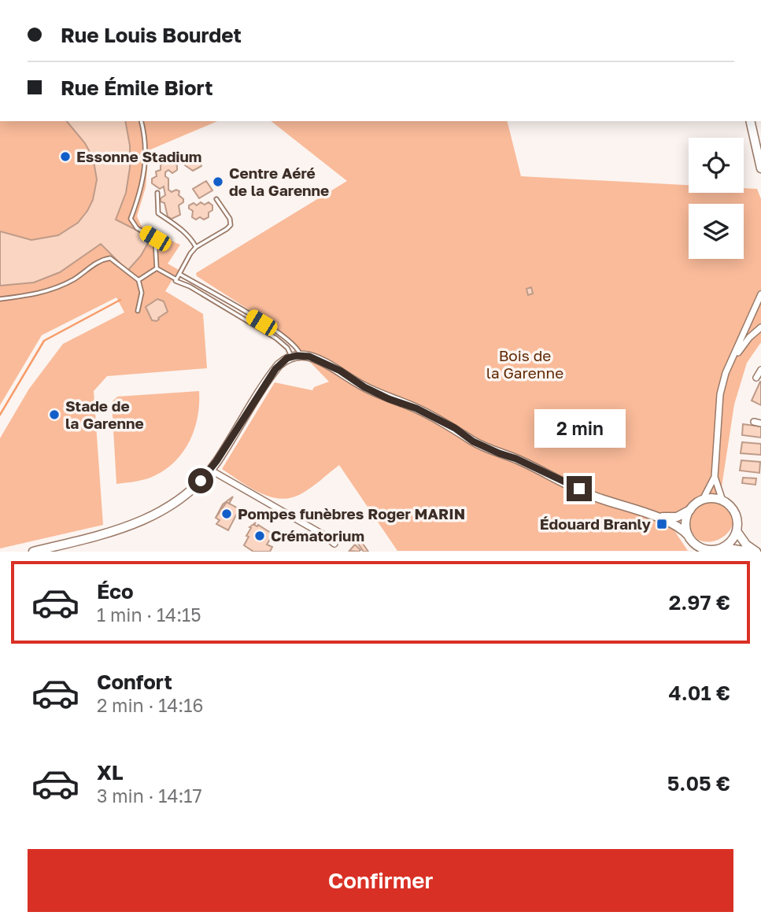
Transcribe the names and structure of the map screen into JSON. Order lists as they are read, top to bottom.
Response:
{
  "parks": ["Bois de la Garenne"],
  "places": {
    "other": [
      "Essonne Stadium",
      "Centre Aéré de la Garenne",
      "Stade de la Garenne",
      "Pompes funèbres Roger MARIN",
      "Crématorium"
    ],
    "transit": ["Édouard Branly"]
  },
  "page": {
    "banner": ["Rue Louis Bourdet", "Rue Émile Biort"],
    "bubble": "2 min",
    "list": [
      {
        "name": "Éco",
        "note": "1 min · 14:15",
        "value": "2.97 €"
      },
      {
        "name": "Confort",
        "note": "2 min · 14:16",
        "value": "4.01 €"
      },
      {
        "name": "XL",
        "note": "3 min · 14:17",
        "value": "5.05 €"
      }
    ],
    "buttons": "Confirmer"
  }
}
